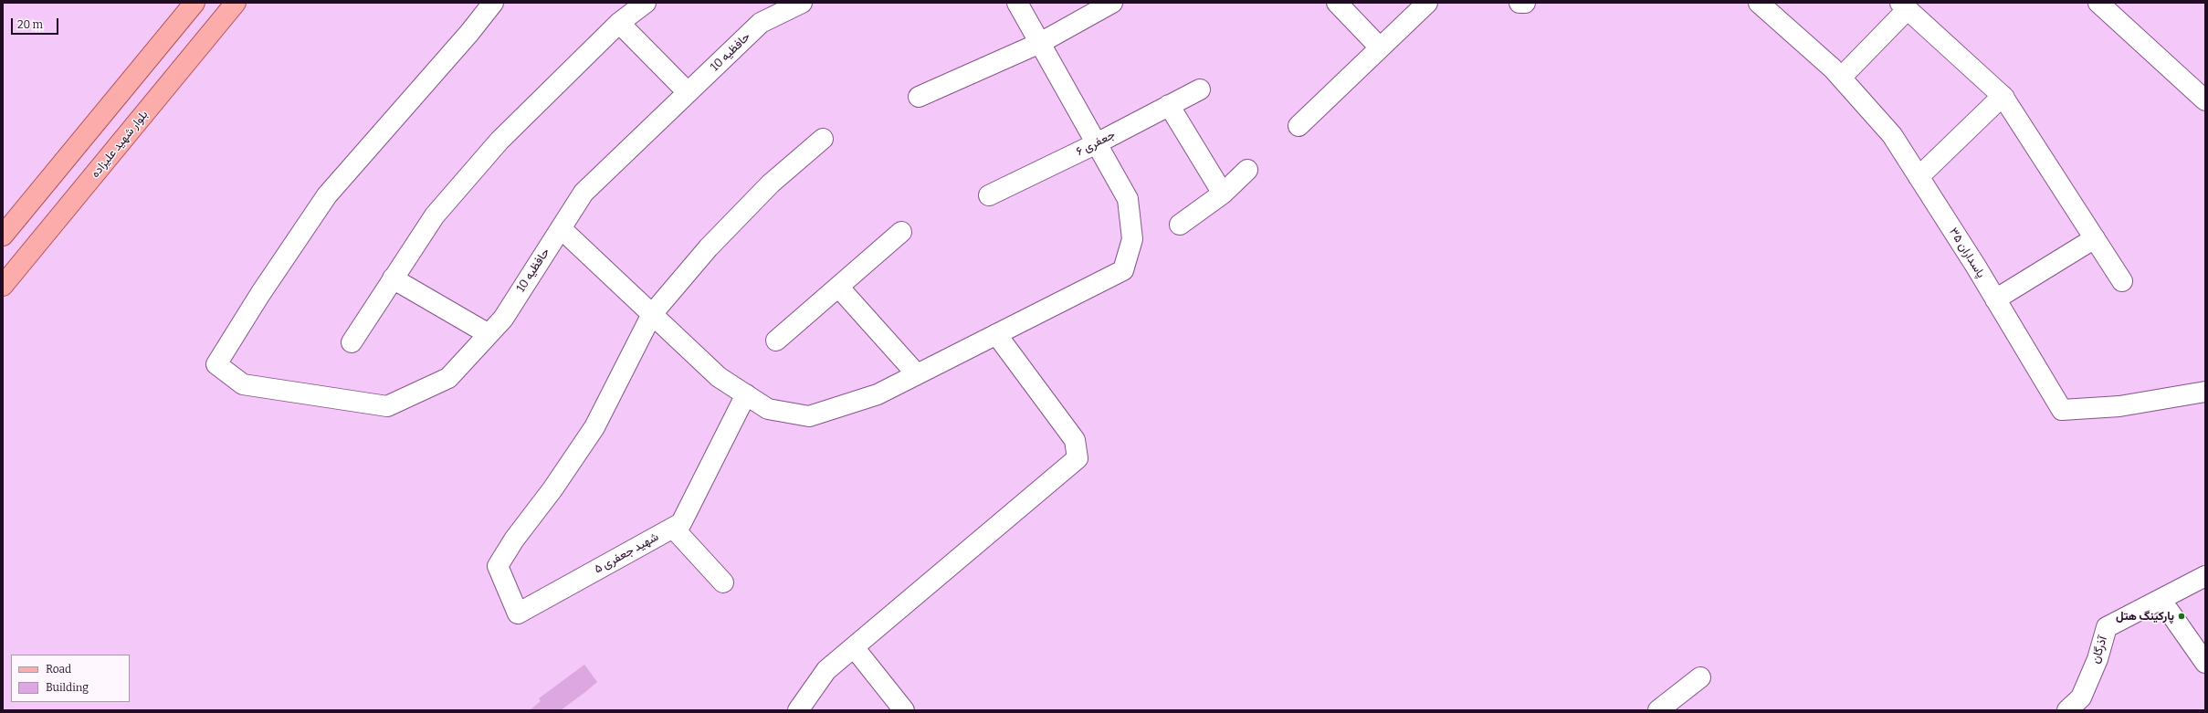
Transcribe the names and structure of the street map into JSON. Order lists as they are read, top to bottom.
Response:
{
  "streets": {
    "main road": ["بلوار شهید علیزاده"],
    "street": [
      "حافظیه 10",
      "جعفری ۶",
      "پاسداران ۳۵",
      "شهید جعفری ۵",
      "آذرگان"
    ]
  },
  "places": ["پارکینگ هتل"],
  "legend": ["Road", "Building"],
  "scale_bar": "20 m"
}
